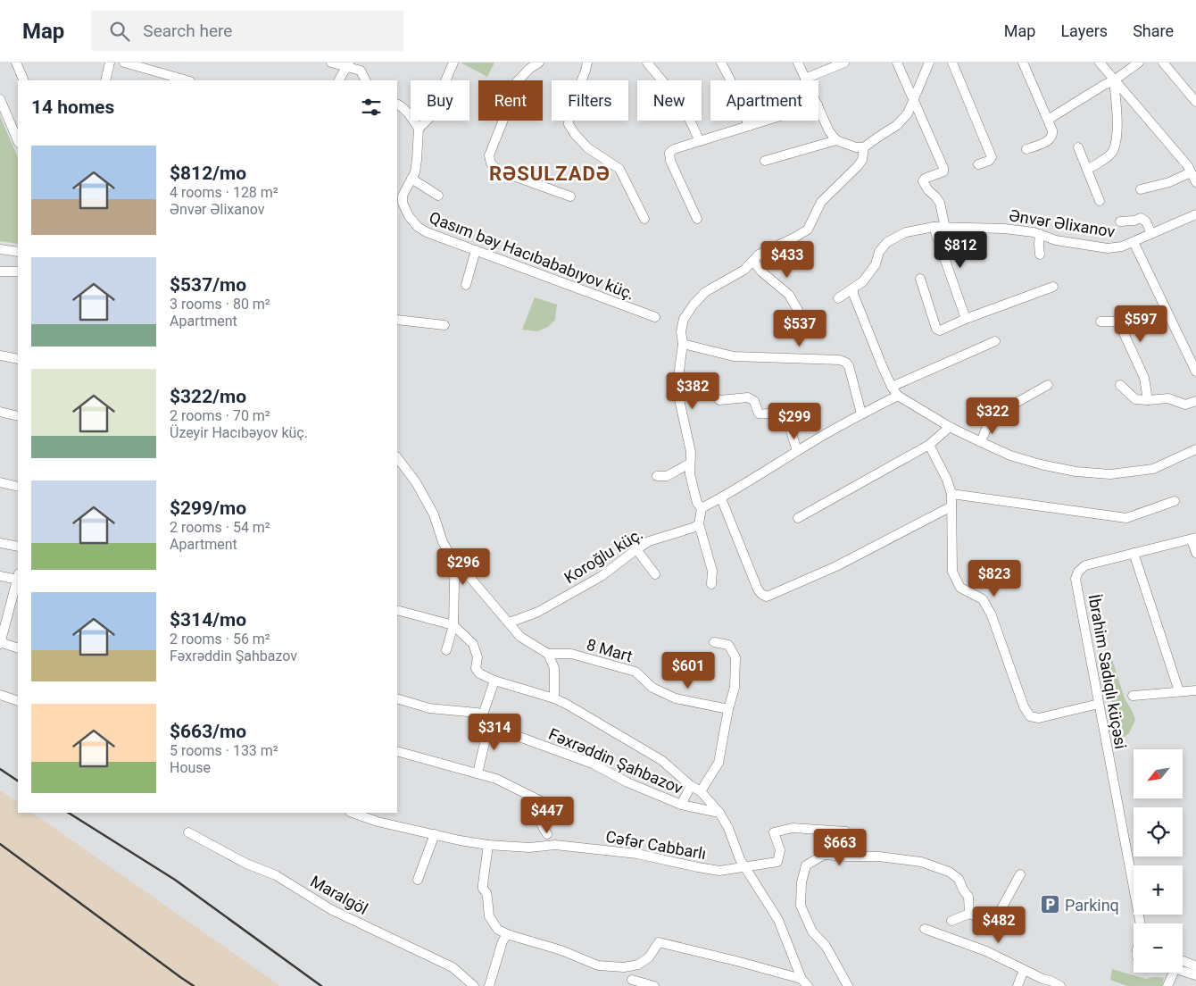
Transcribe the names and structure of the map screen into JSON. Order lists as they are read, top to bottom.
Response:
{
  "streets": {
    "street": [
      "Ənvər Əlixanov",
      "Qasım bəy Hacıbababıyov küç.",
      "Koroğlu küç.",
      "8 Mart",
      "İbrahim Sadıqlı küçəsi",
      "Fəxrəddin Şahbazov",
      "Cəfər Cabbarlı",
      "Maralgöl"
    ]
  },
  "districts": ["RƏSULZADƏ"],
  "places": {
    "parking": ["Parkinq"]
  },
  "north": "bottom left",
  "page": {
    "header": "Map",
    "search": "Search here",
    "nav": ["Map", "Layers", "Share"],
    "chip": [
      "Buy",
      "Rent",
      "Filters",
      "New",
      "Apartment"
    ],
    "heading": "14 homes",
    "list": [
      {
        "name": "$812/mo",
        "note": "4 rooms · 128 m² · Ənvər Əlixanov"
      },
      {
        "name": "$537/mo",
        "note": "3 rooms · 80 m² · Apartment"
      },
      {
        "name": "$322/mo",
        "note": "2 rooms · 70 m² · Üzeyir Hacıbəyov küç."
      },
      {
        "name": "$299/mo",
        "note": "2 rooms · 54 m² · Apartment"
      },
      {
        "name": "$314/mo",
        "note": "2 rooms · 56 m² · Fəxrəddin Şahbazov"
      },
      {
        "name": "$663/mo",
        "note": "5 rooms · 133 m² · House"
      }
    ],
    "price": [
      "$812",
      "$433",
      "$597",
      "$537",
      "$382",
      "$322",
      "$299",
      "$296",
      "$823",
      "$601",
      "$314",
      "$447",
      "$663",
      "$482"
    ],
    "map_buttons": ["+", "−"]
  }
}
